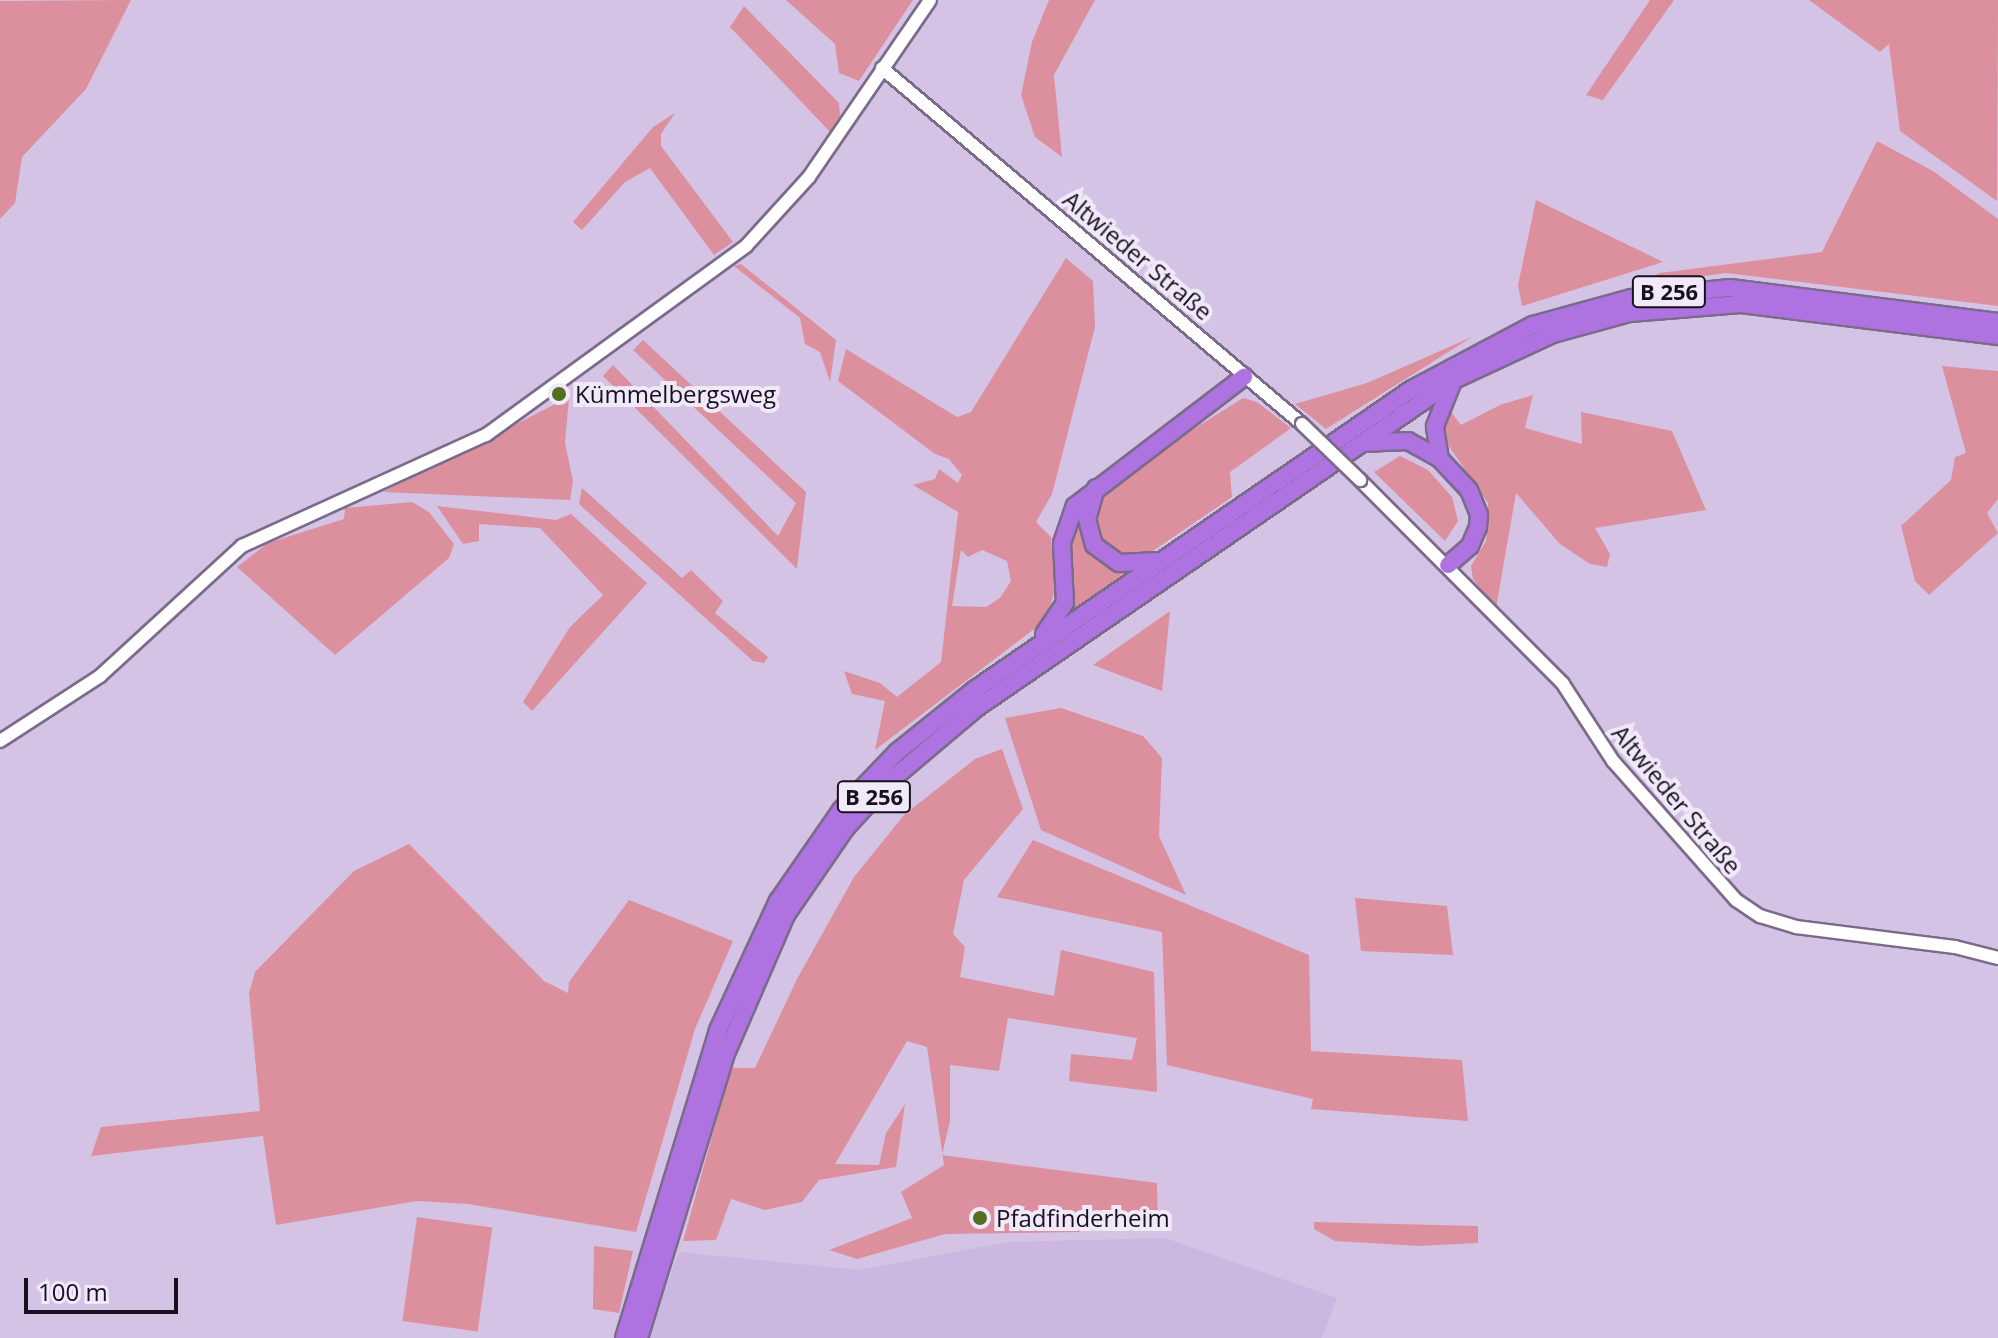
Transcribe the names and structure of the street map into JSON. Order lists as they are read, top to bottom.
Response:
{
  "streets": {
    "highway": ["B 256"],
    "street": ["Altwieder Straße"]
  },
  "places": ["Kümmelbergsweg", "Pfadfinderheim"],
  "scale_bar": "100 m"
}
